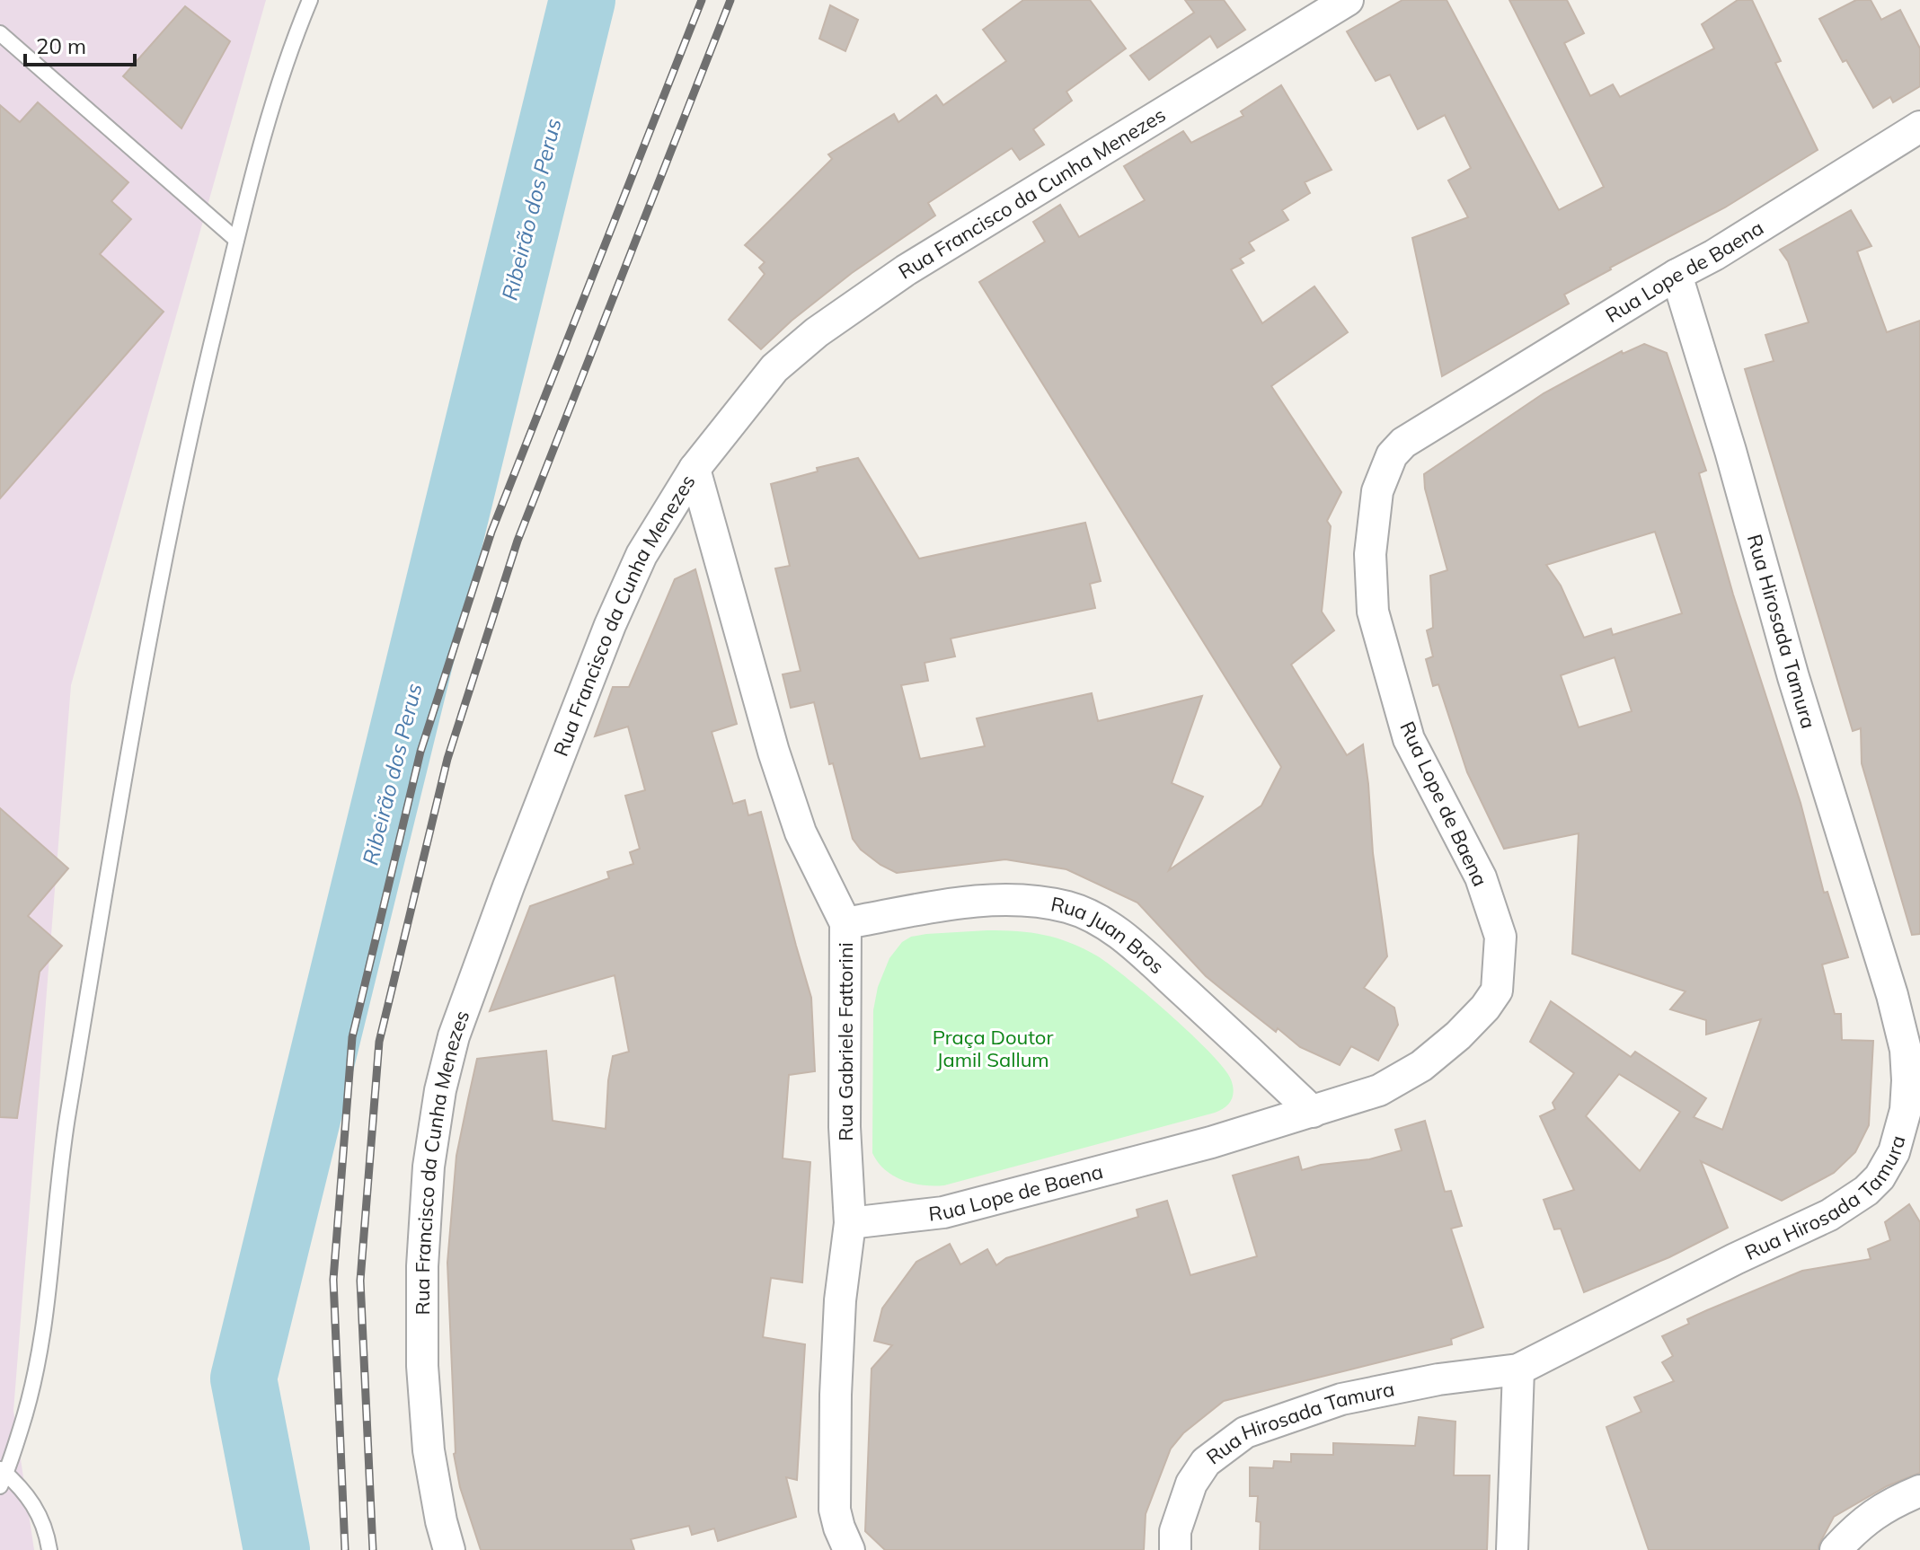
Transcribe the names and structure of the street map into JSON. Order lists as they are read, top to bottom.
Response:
{
  "streets": {
    "street": [
      "Rua Francisco da Cunha Menezes",
      "Rua Lope de Baena",
      "Rua Hirosada Tamura",
      "Rua Juan Bros",
      "Rua Gabriele Fattorini"
    ]
  },
  "crossings": [
    ["Rua Francisco da Cunha Menezes", "Rua Gabriele Fattorini"],
    ["Rua Lope de Baena", "Rua Hirosada Tamura"],
    ["Rua Lope de Baena", "Rua Juan Bros"],
    ["Rua Lope de Baena", "Rua Gabriele Fattorini"],
    ["Rua Juan Bros", "Rua Gabriele Fattorini"]
  ],
  "water": ["Ribeirão dos Perus"],
  "parks": ["Praça Doutor Jamil Sallum"],
  "scale_bar": "20 m"
}
